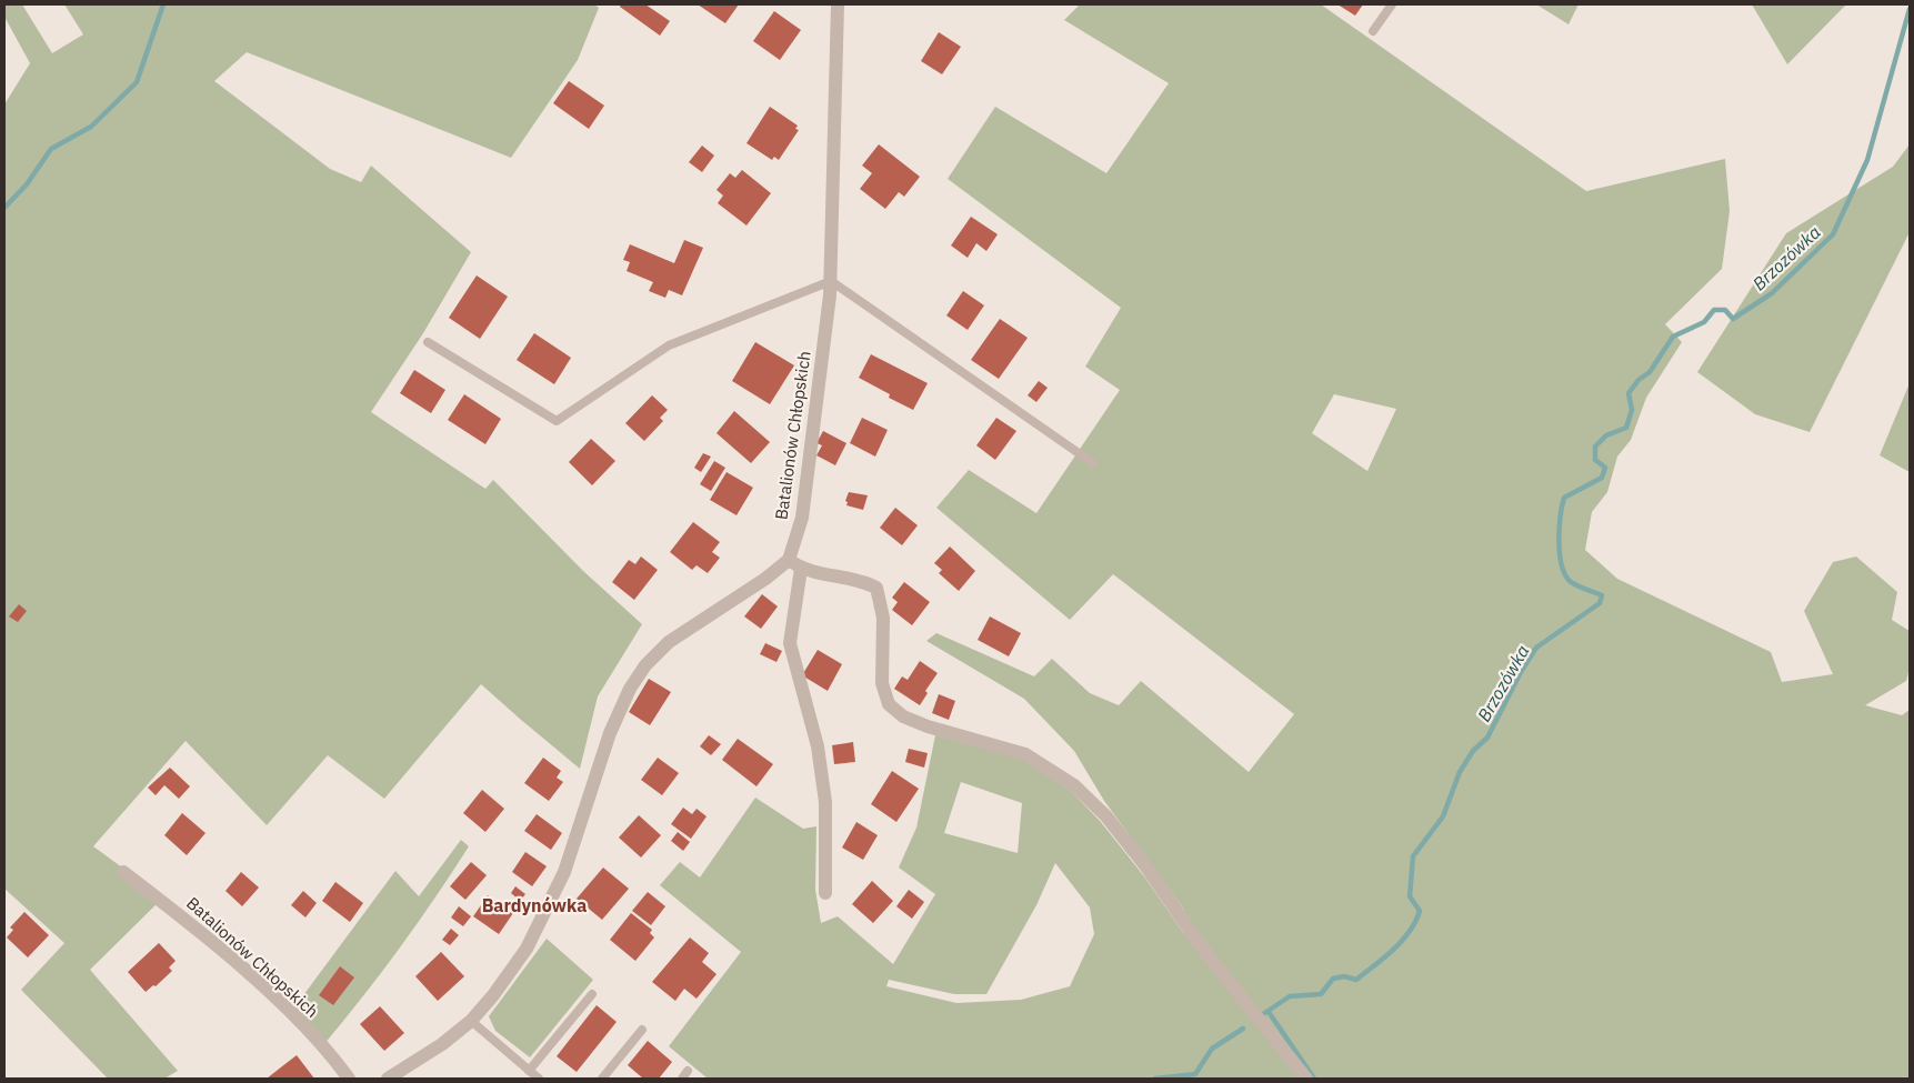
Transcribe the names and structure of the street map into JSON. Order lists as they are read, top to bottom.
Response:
{
  "streets": {
    "street": ["Batalionów Chłopskich"]
  },
  "districts": ["Bardynówka"],
  "water": ["Brzozówka"]
}
